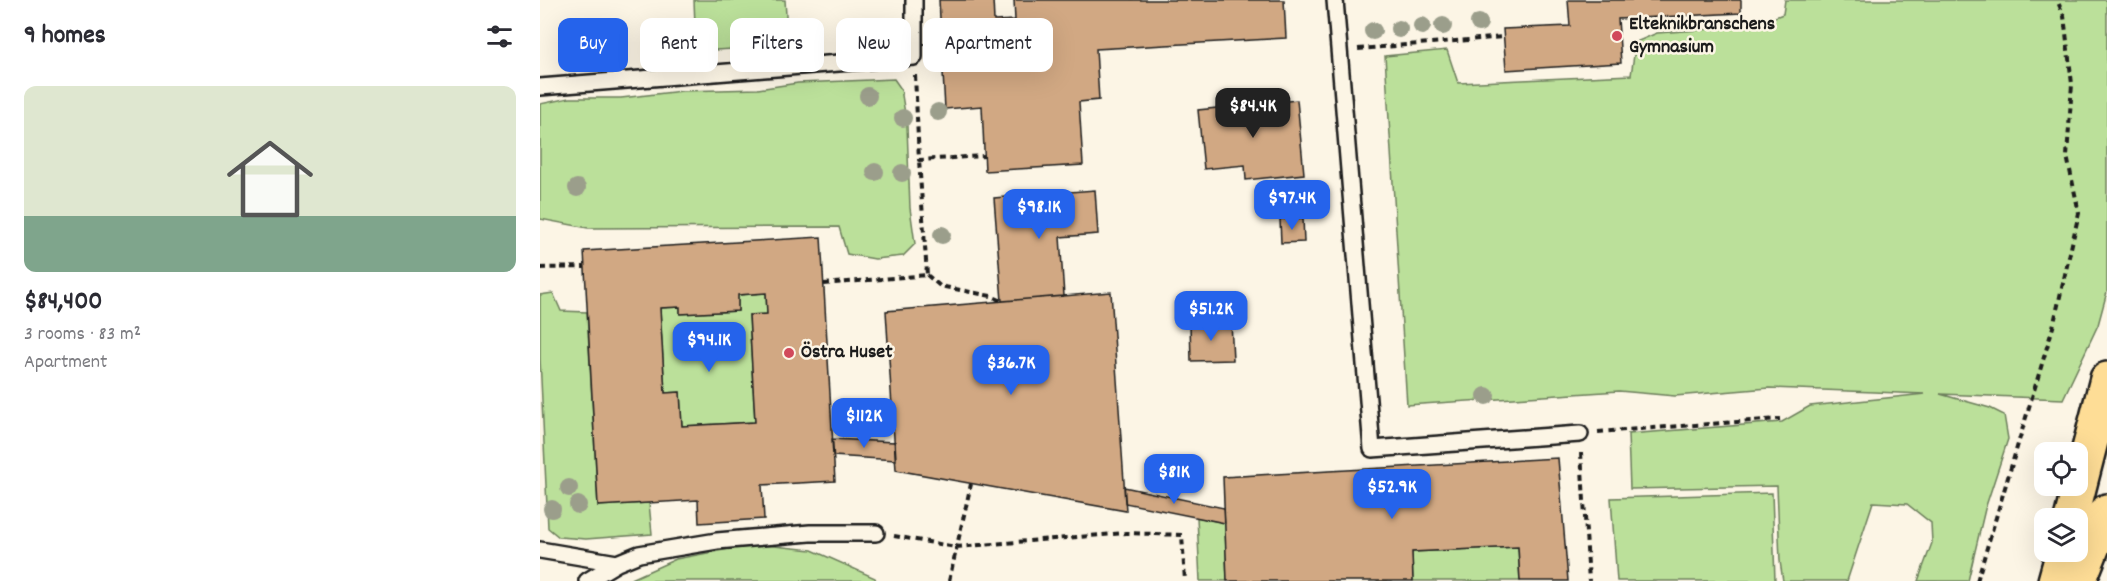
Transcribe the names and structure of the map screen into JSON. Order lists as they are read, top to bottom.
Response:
{
  "places": ["Elteknikbranschens Gymnasium", "Östra Huset"],
  "page": {
    "heading": "9 homes",
    "chip": [
      "Buy",
      "Rent",
      "Filters",
      "New",
      "Apartment"
    ],
    "list": [
      {
        "name": "$84,400",
        "note": "3 rooms · 83 m² · Apartment"
      }
    ],
    "price": [
      "$84.4K",
      "$97.4K",
      "$98.1K",
      "$51.2K",
      "$94.1K",
      "$36.7K",
      "$112K",
      "$81K",
      "$52.9K"
    ]
  }
}
